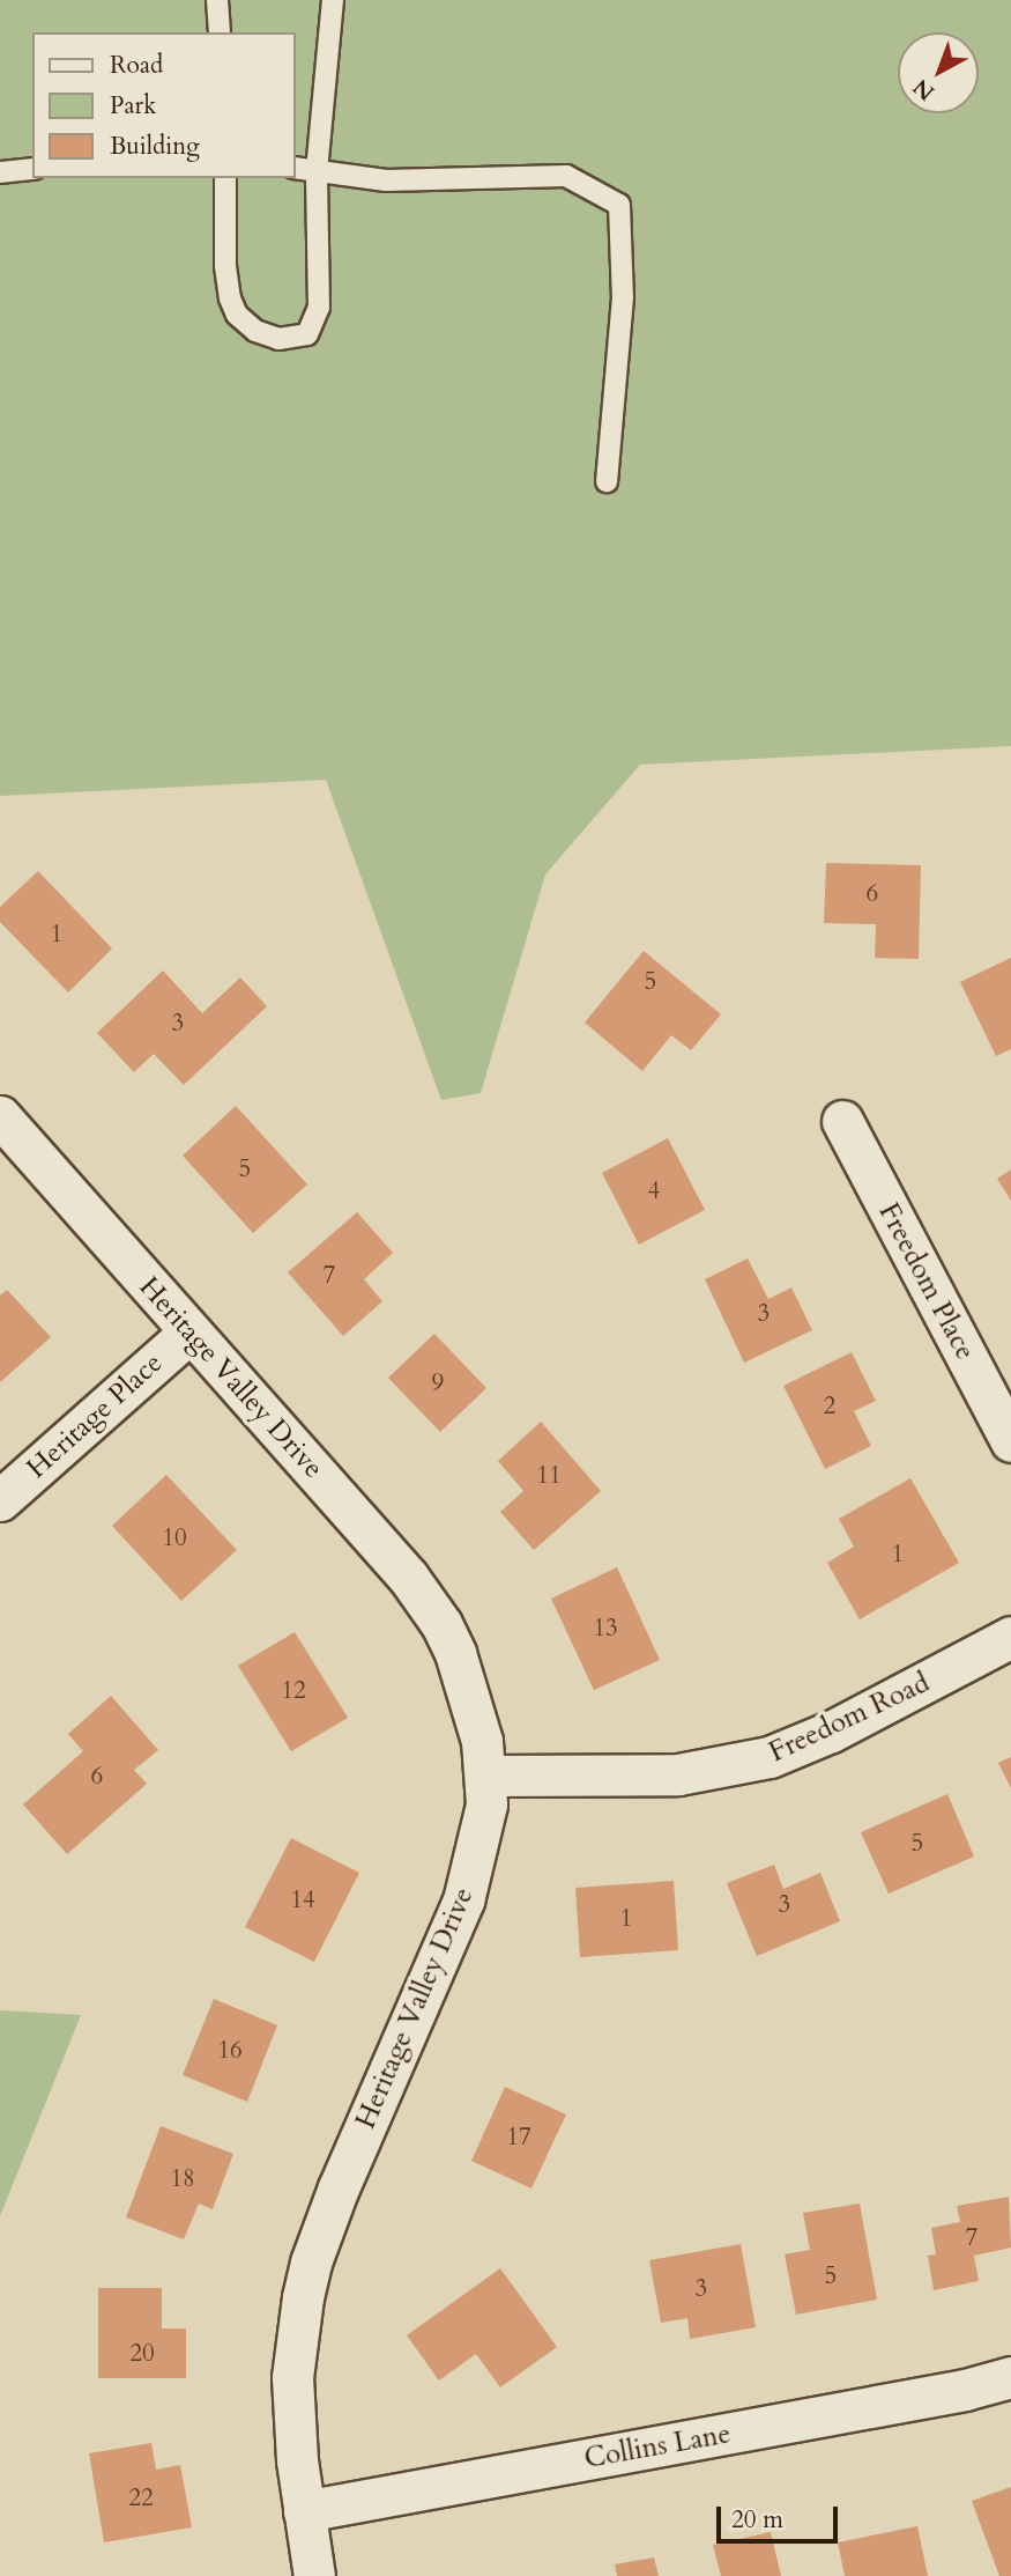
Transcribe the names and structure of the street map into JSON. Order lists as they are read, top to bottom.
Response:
{
  "streets": {
    "street": [
      "Freedom Place",
      "Heritage Valley Drive",
      "Heritage Place",
      "Freedom Road",
      "Collins Lane"
    ]
  },
  "crossings": [
    ["Heritage Valley Drive", "Heritage Place"],
    ["Heritage Valley Drive", "Freedom Road"],
    ["Heritage Valley Drive", "Collins Lane"]
  ],
  "house_numbers": [
    "6",
    "1",
    "5",
    "3",
    "5",
    "4",
    "7",
    "3",
    "9",
    "2",
    "11",
    "10",
    "1",
    "13",
    "12",
    "6",
    "5",
    "14",
    "3",
    "1",
    "16",
    "17",
    "18",
    "7",
    "5",
    "3",
    "20",
    "22"
  ],
  "legend": ["Road", "Park", "Building"],
  "scale_bar": "20 m",
  "north": "bottom left"
}
